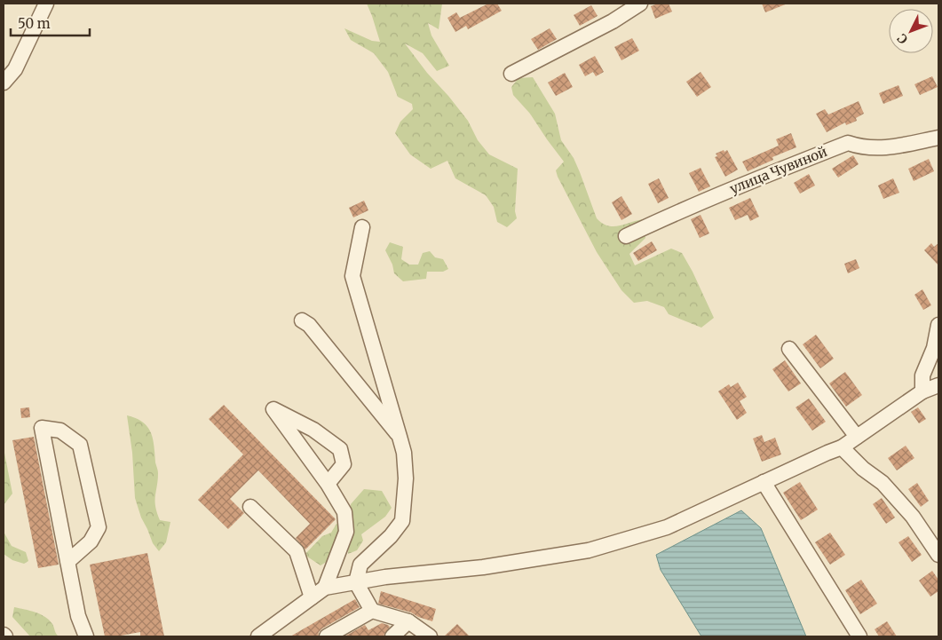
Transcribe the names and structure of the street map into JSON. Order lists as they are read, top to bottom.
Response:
{
  "streets": {
    "street": ["улица Чувиной"]
  },
  "scale_bar": "50 m",
  "north": "bottom left"
}
